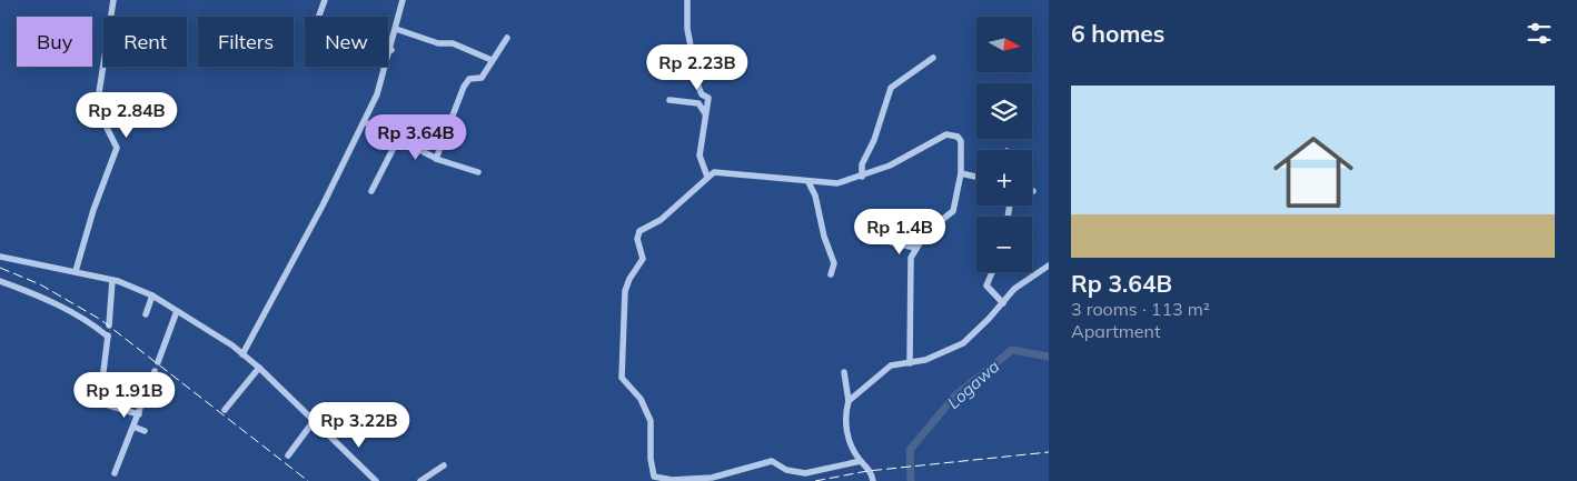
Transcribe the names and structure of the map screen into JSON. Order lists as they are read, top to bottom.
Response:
{
  "water": ["Logawa"],
  "north": "right",
  "page": {
    "heading": "6 homes",
    "map_buttons": ["+", "−"],
    "chip": [
      "Buy",
      "Rent",
      "Filters",
      "New"
    ],
    "price": [
      "Rp 2.23B",
      "Rp 2.84B",
      "Rp 3.64B",
      "Rp 1.4B",
      "Rp 1.91B",
      "Rp 3.22B"
    ],
    "list": [
      {
        "name": "Rp 3.64B",
        "note": "3 rooms · 113 m² · Apartment"
      }
    ]
  }
}
